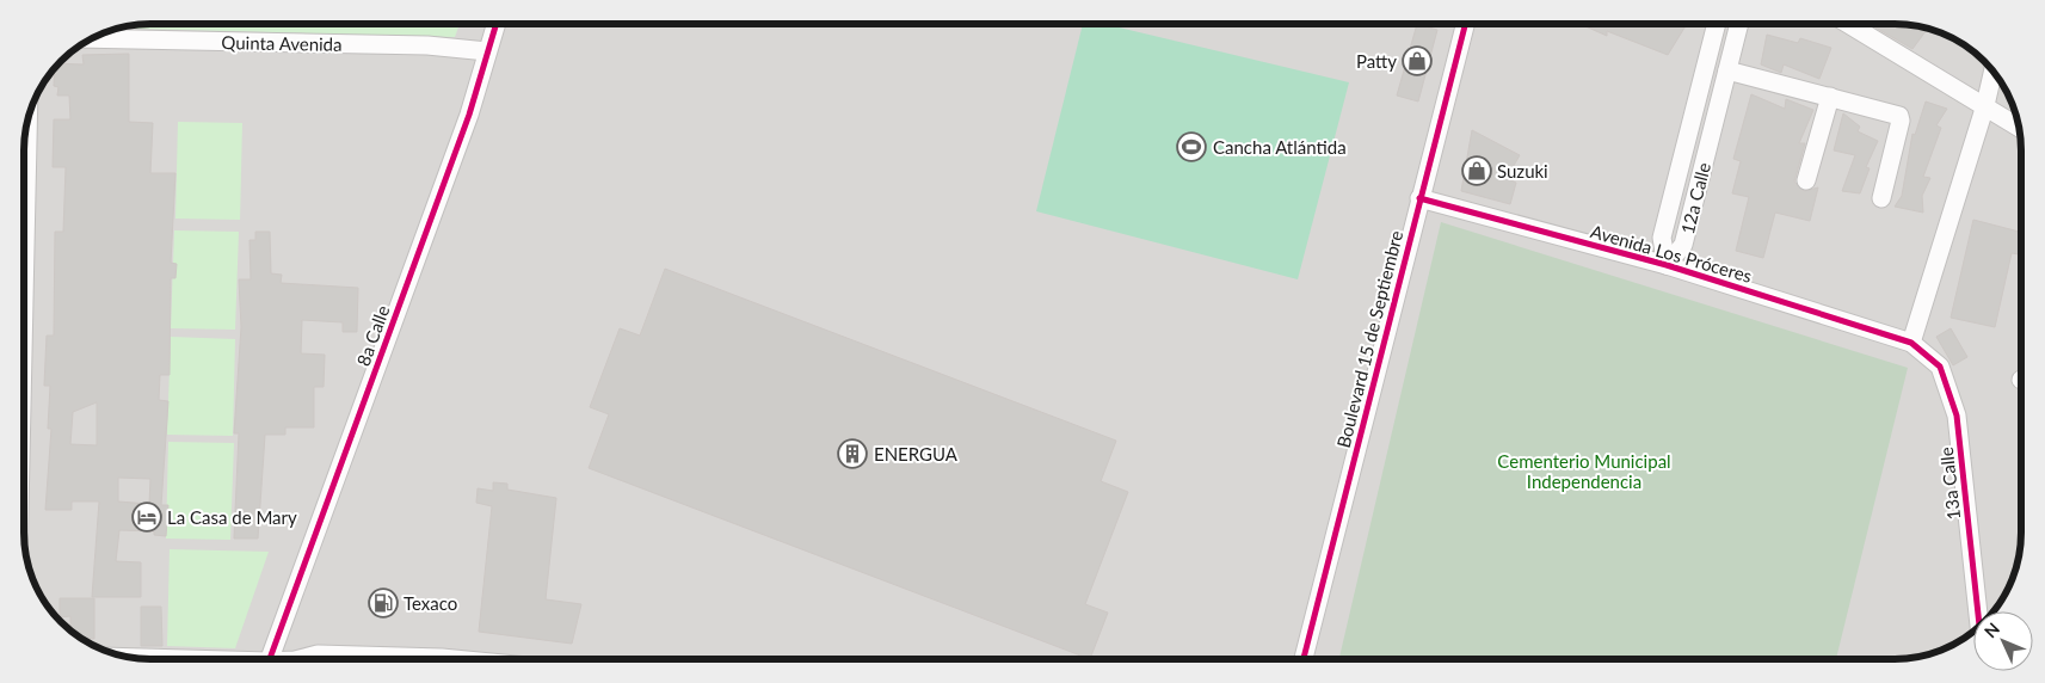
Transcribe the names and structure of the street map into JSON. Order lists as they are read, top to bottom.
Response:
{
  "streets": {
    "street": [
      "Quinta Avenida",
      "12a Calle",
      "Avenida Los Próceres",
      "8a Calle",
      "Boulevard 15 de Septiembre",
      "13a Calle"
    ]
  },
  "crossings": [
    ["Quinta Avenida", "8a Calle"],
    ["12a Calle", "Avenida Los Próceres"],
    ["Avenida Los Próceres", "Boulevard 15 de Septiembre"],
    ["Avenida Los Próceres", "13a Calle"]
  ],
  "parks": ["Cementerio Municipal Independencia"],
  "places": {
    "shop": ["Patty", "Suzuki"],
    "sports": ["Cancha Atlántida"],
    "building": ["ENERGUA"],
    "hotel": ["La Casa de Mary"],
    "fuel station": ["Texaco"]
  },
  "north": "top left"
}
